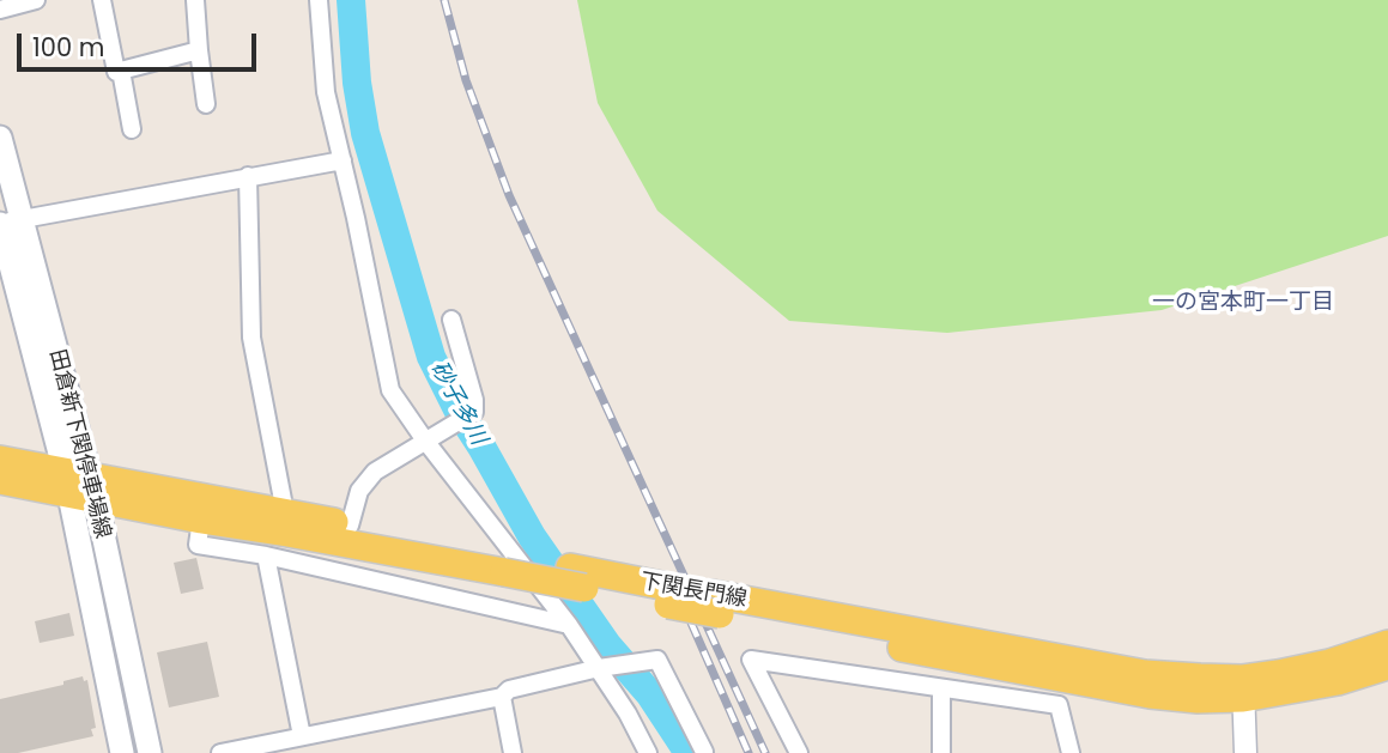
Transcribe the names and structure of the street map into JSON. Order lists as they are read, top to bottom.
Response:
{
  "streets": {
    "main road": ["田倉新下関停車場線", "下関長門線"]
  },
  "crossings": [
    ["田倉新下関停車場線", "下関長門線"]
  ],
  "districts": ["一の宮本町一丁目"],
  "water": ["砂子多川"],
  "scale_bar": "100 m"
}
